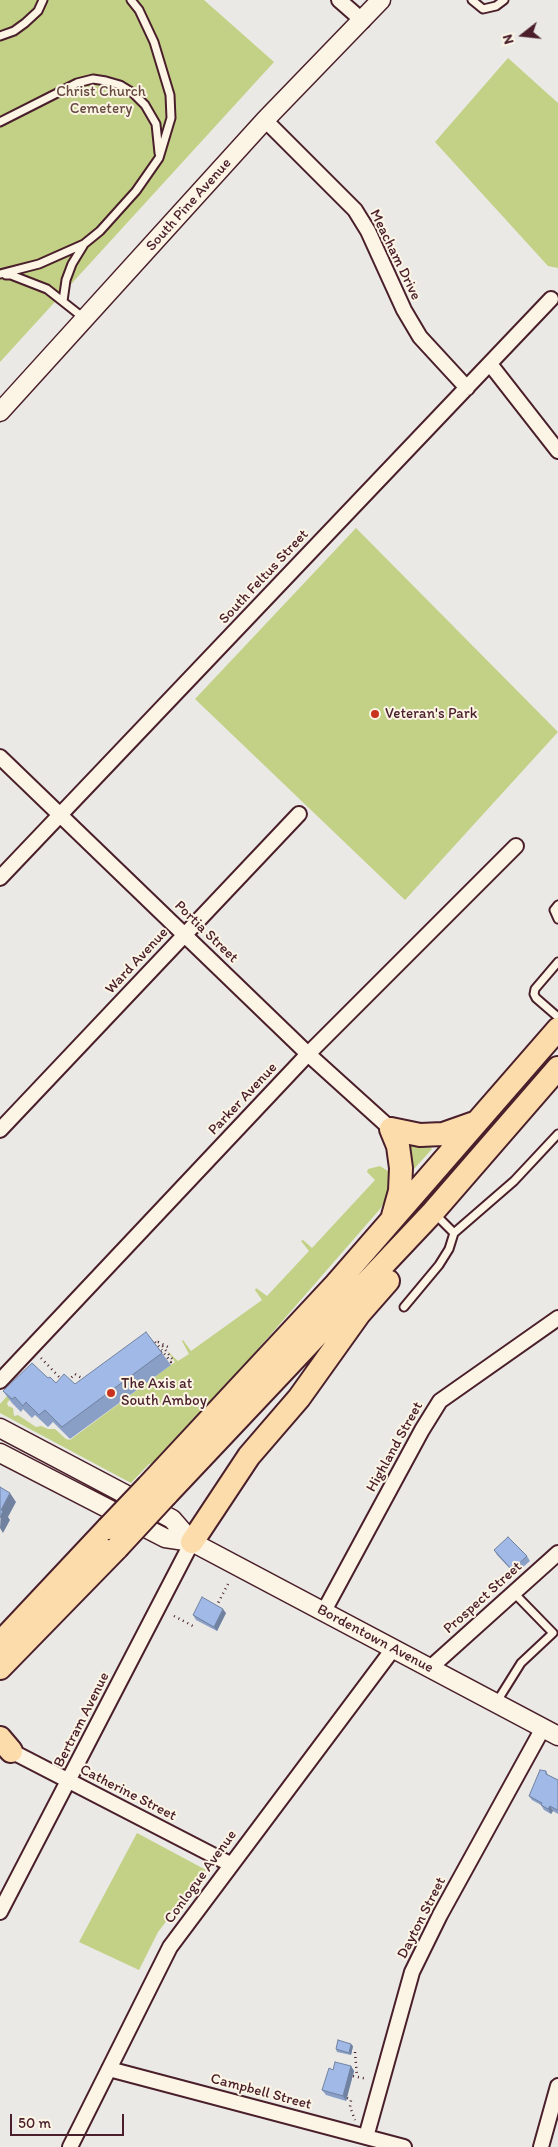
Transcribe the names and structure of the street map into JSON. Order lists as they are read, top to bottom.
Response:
{
  "streets": {
    "street": [
      "South Pine Avenue",
      "Meacham Drive",
      "South Feltus Street",
      "Portia Street",
      "Ward Avenue",
      "Parker Avenue",
      "Highland Street",
      "Prospect Street",
      "Bordentown Avenue",
      "Bertram Avenue",
      "Catherine Street",
      "Conlogue Avenue",
      "Dayton Street",
      "Campbell Street"
    ]
  },
  "crossings": [
    ["South Pine Avenue", "Meacham Drive"],
    ["Meacham Drive", "South Feltus Street"],
    ["South Feltus Street", "Portia Street"],
    ["Portia Street", "Ward Avenue"],
    ["Portia Street", "Parker Avenue"],
    ["Highland Street", "Bordentown Avenue"],
    ["Prospect Street", "Bordentown Avenue"],
    ["Bordentown Avenue", "Bertram Avenue"],
    ["Bordentown Avenue", "Conlogue Avenue"],
    ["Bordentown Avenue", "Dayton Street"],
    ["Bertram Avenue", "Catherine Street"],
    ["Catherine Street", "Conlogue Avenue"],
    ["Conlogue Avenue", "Campbell Street"],
    ["Dayton Street", "Campbell Street"]
  ],
  "parks": ["Christ Church Cemetery"],
  "places": ["Veteran's Park", "The Axis at South Amboy"],
  "scale_bar": "50 m",
  "north": "left"
}
